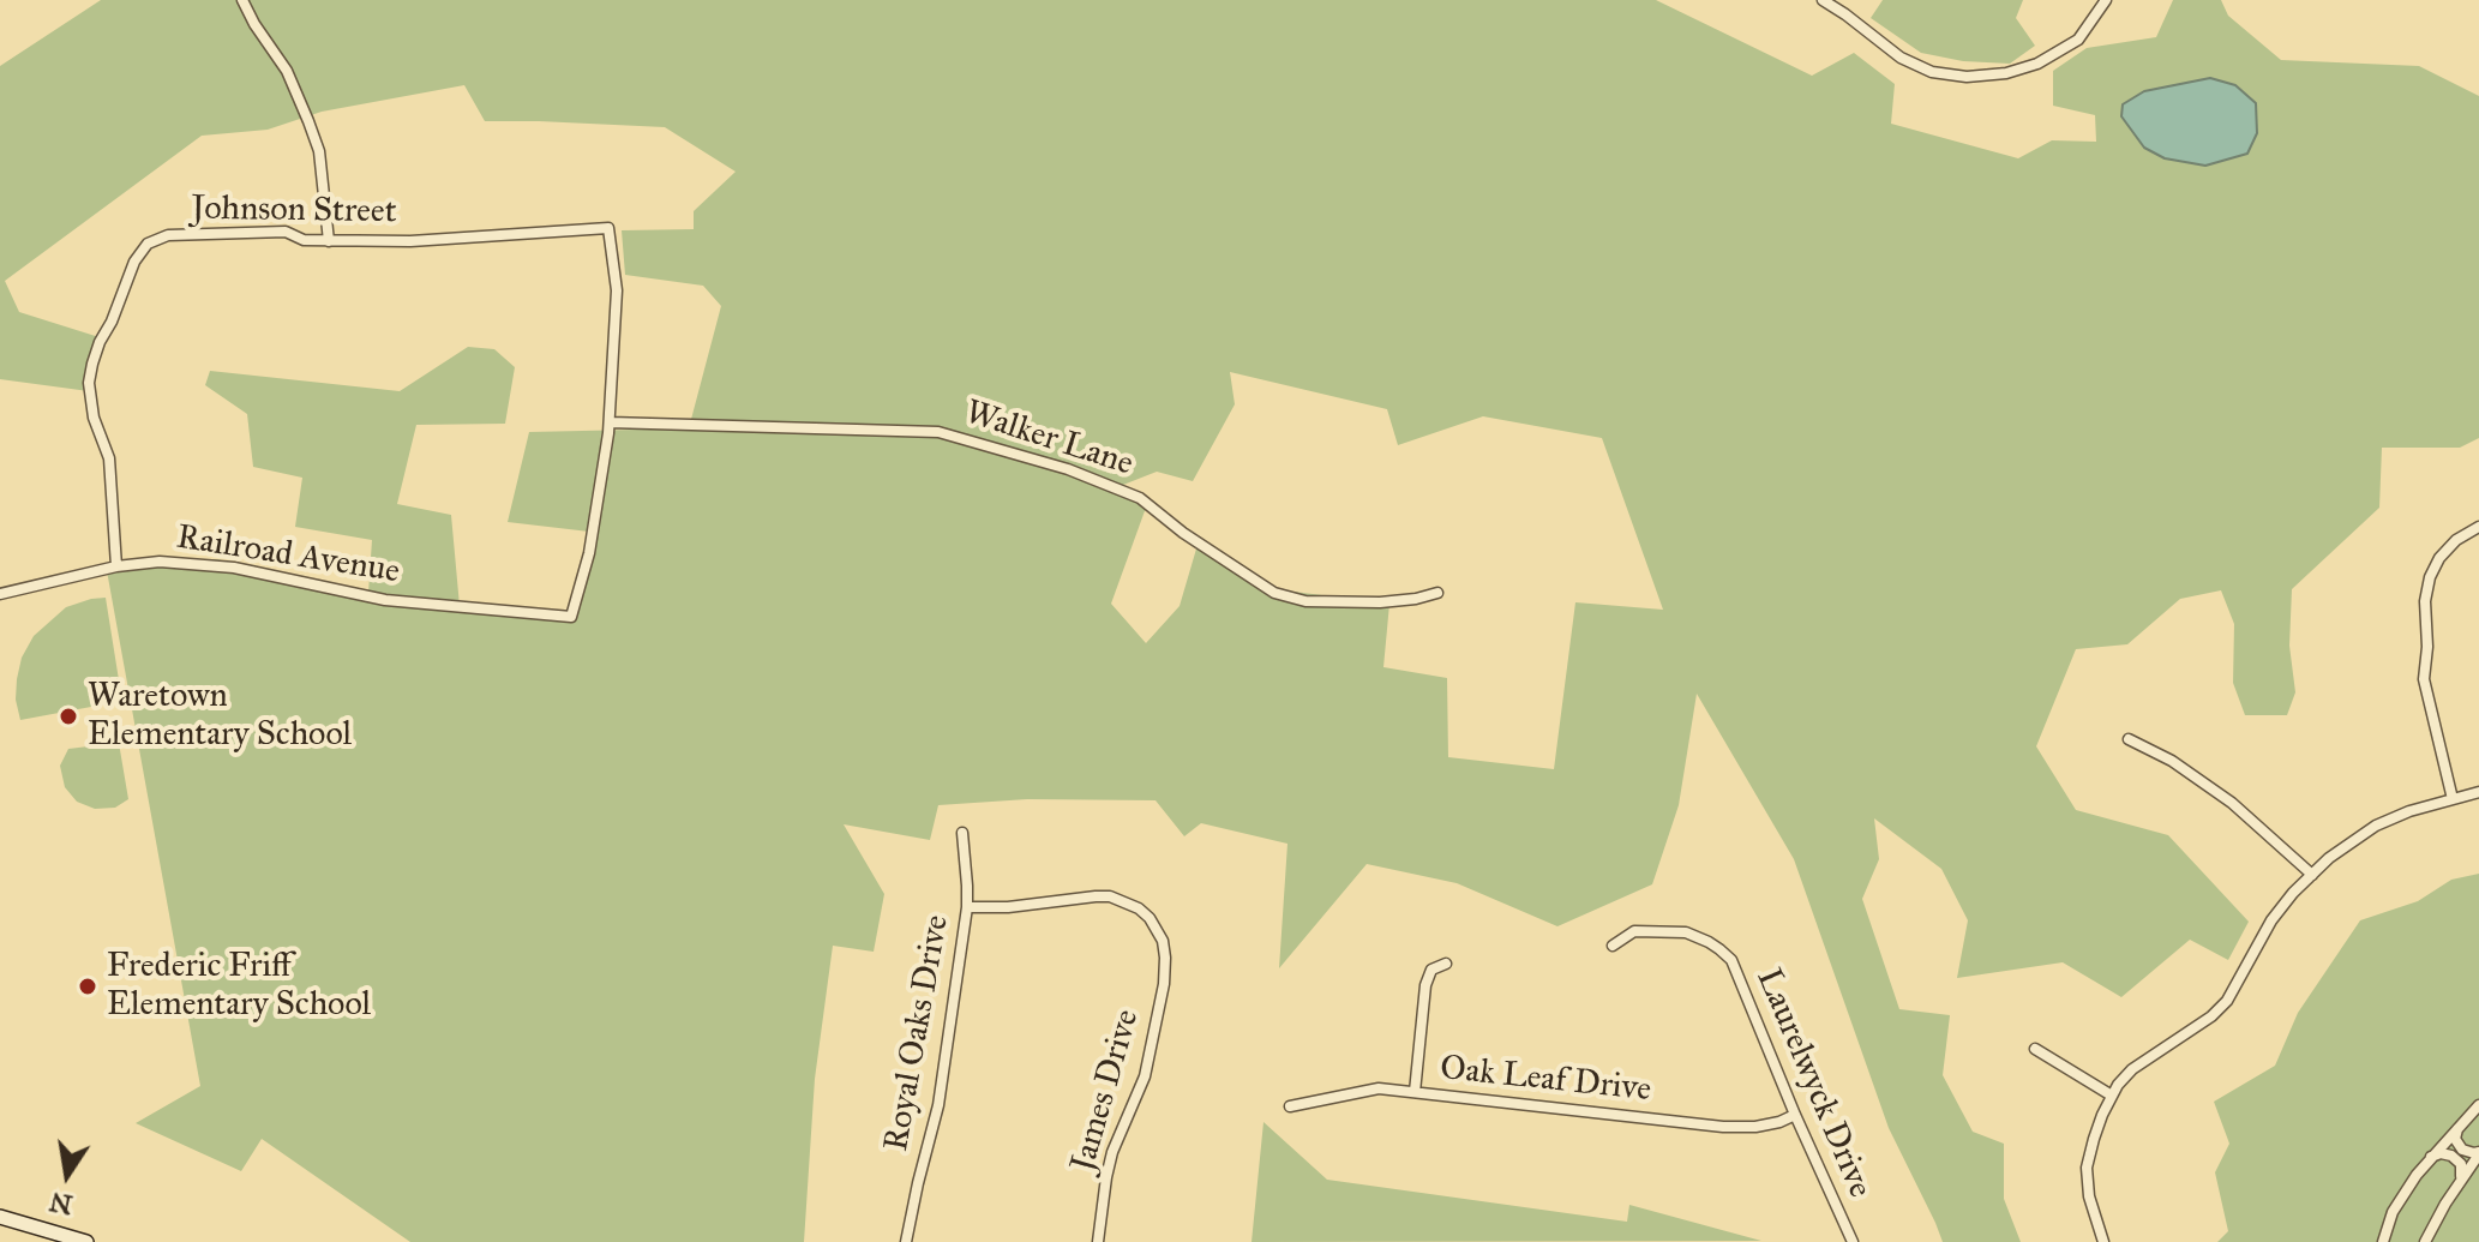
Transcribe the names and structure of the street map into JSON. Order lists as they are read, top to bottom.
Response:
{
  "streets": {
    "street": [
      "Johnson Street",
      "Walker Lane",
      "Railroad Avenue",
      "Royal Oaks Drive",
      "Oak Leaf Drive",
      "Laurelwyck Drive",
      "James Drive"
    ]
  },
  "crossings": [
    ["Johnson Street", "Walker Lane"],
    ["Johnson Street", "Railroad Avenue"],
    ["Walker Lane", "Railroad Avenue"],
    ["Royal Oaks Drive", "James Drive"],
    ["Oak Leaf Drive", "Laurelwyck Drive"]
  ],
  "places": ["Waretown Elementary School", "Frederic Friff Elementary School"],
  "north": "bottom"
}
